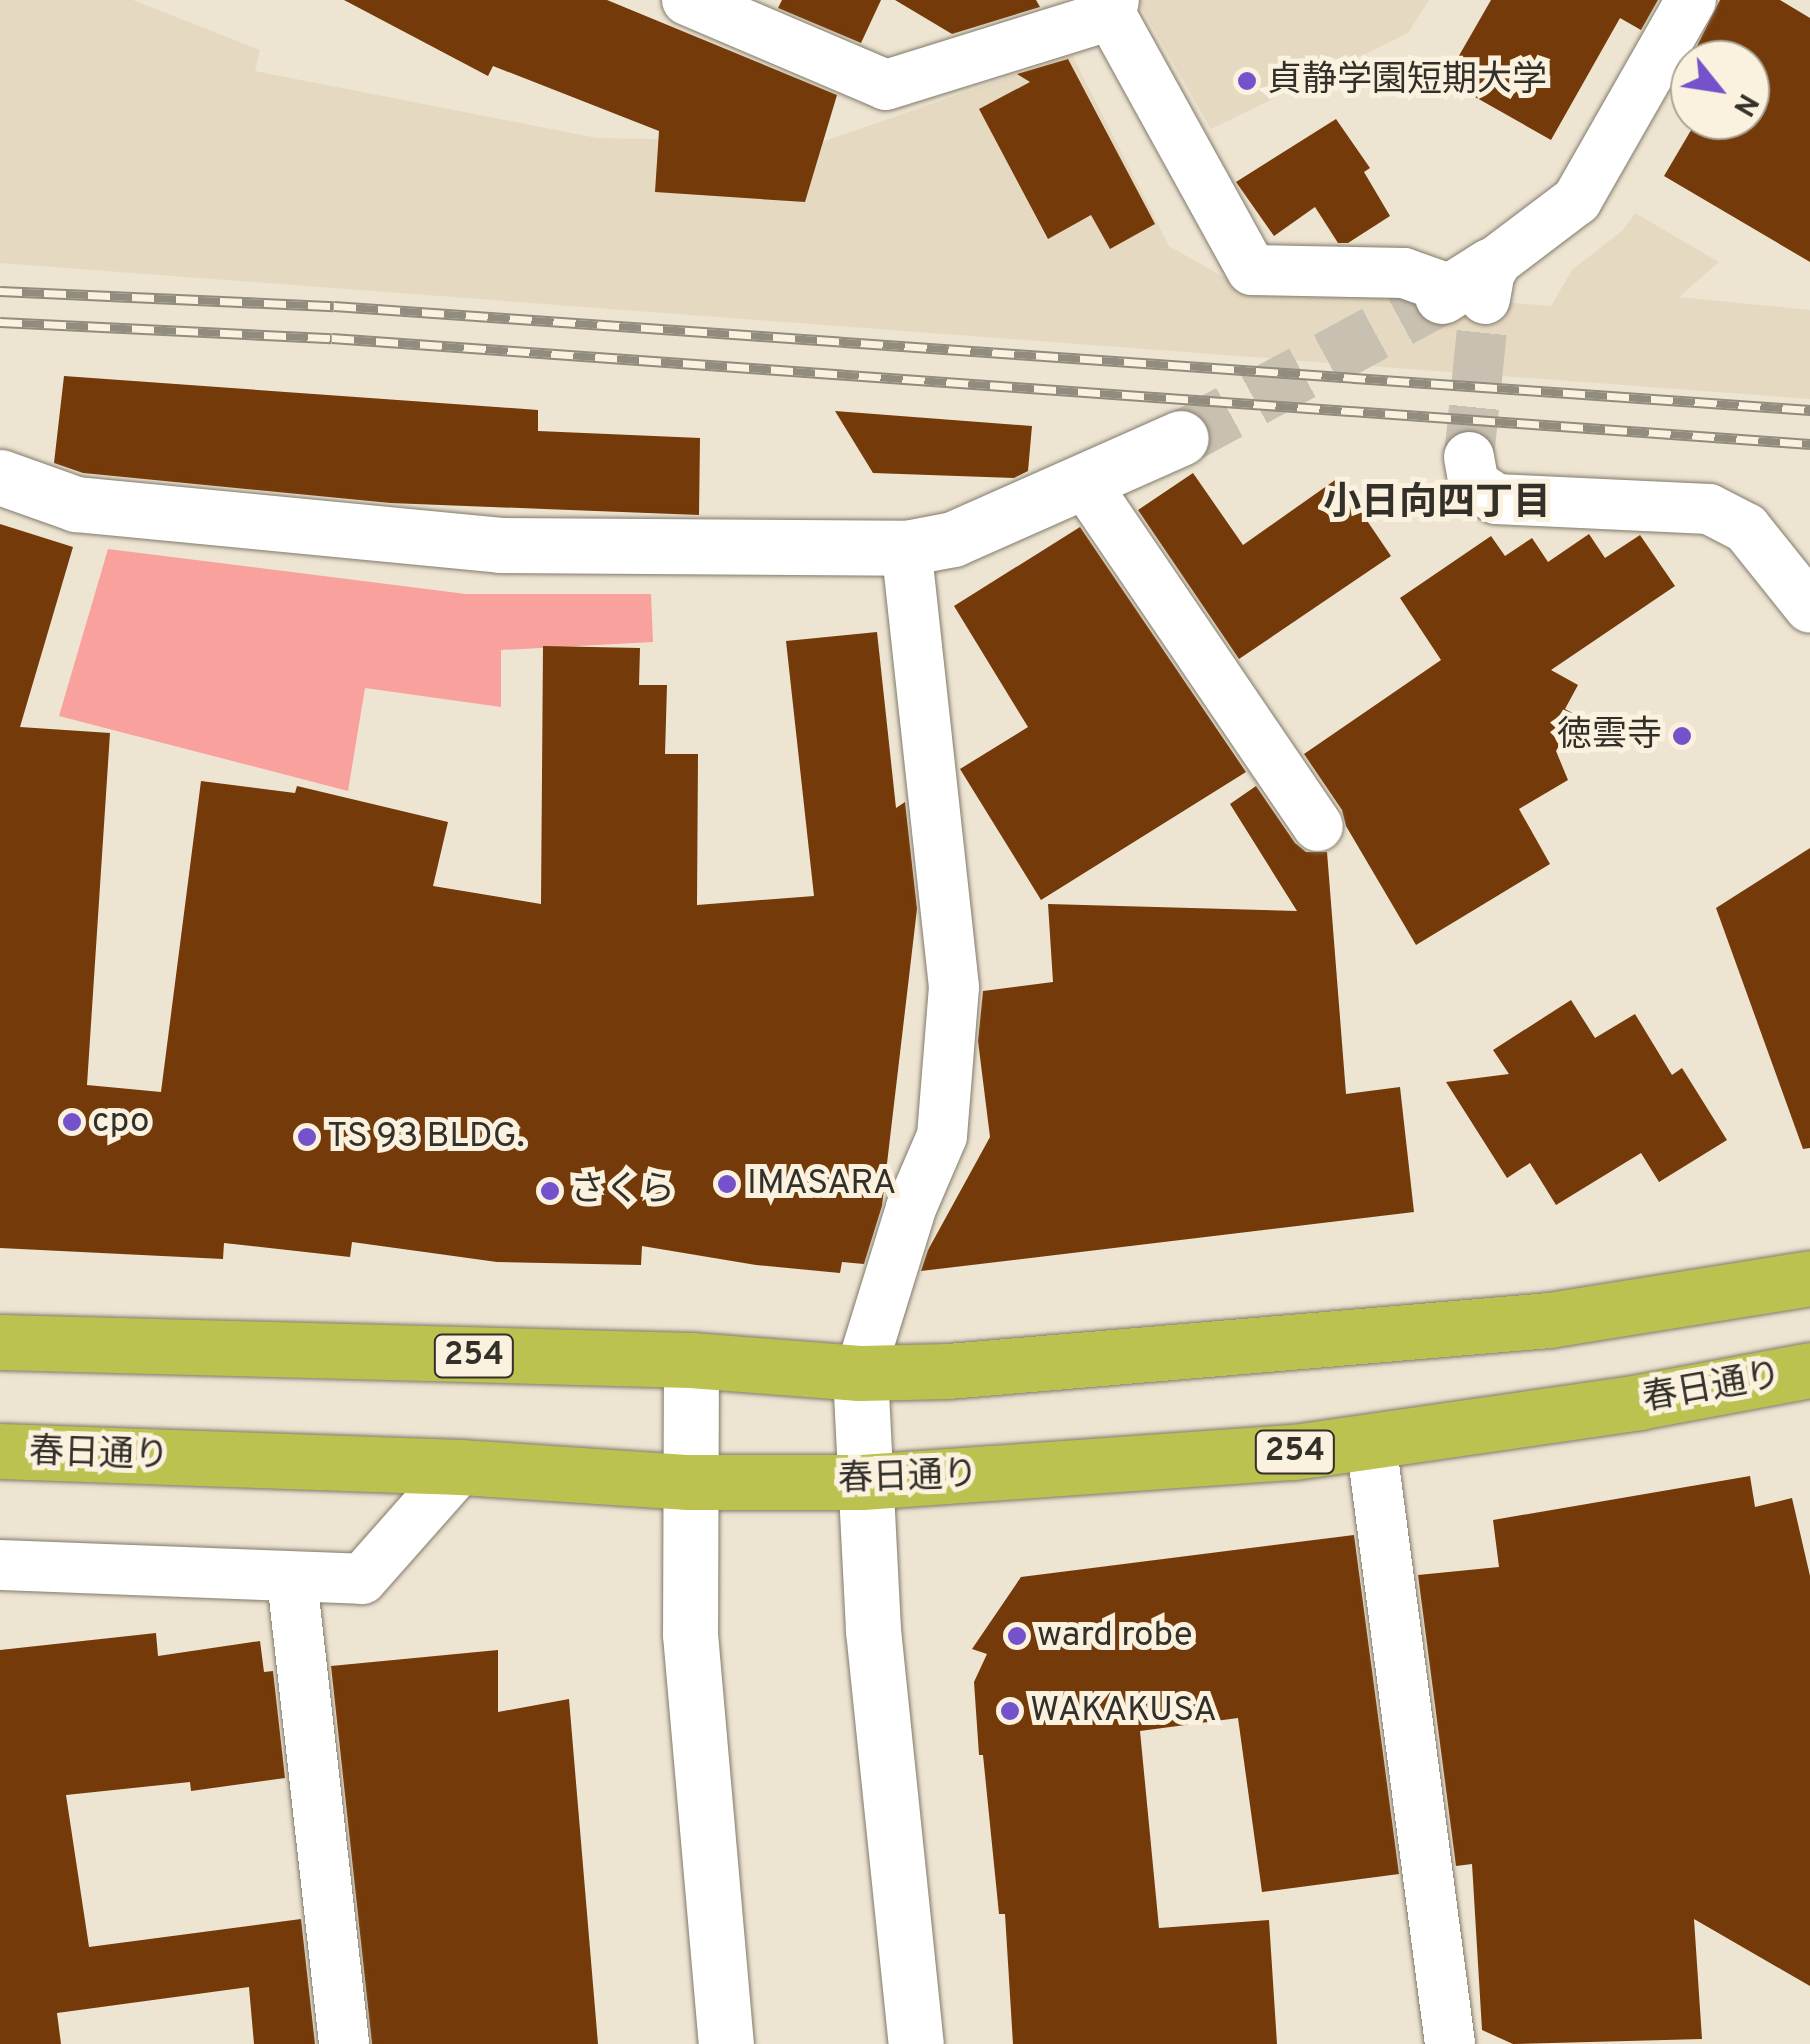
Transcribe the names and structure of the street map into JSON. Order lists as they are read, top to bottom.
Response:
{
  "streets": {
    "highway": ["254", "春日通り"]
  },
  "districts": ["小日向四丁目"],
  "places": [
    "貞静学園短期大学",
    "徳雲寺",
    "cpo",
    "TS 93 BLDG.",
    "IMASARA",
    "さくら",
    "ward robe",
    "WAKAKUSA"
  ],
  "north": "bottom right"
}
